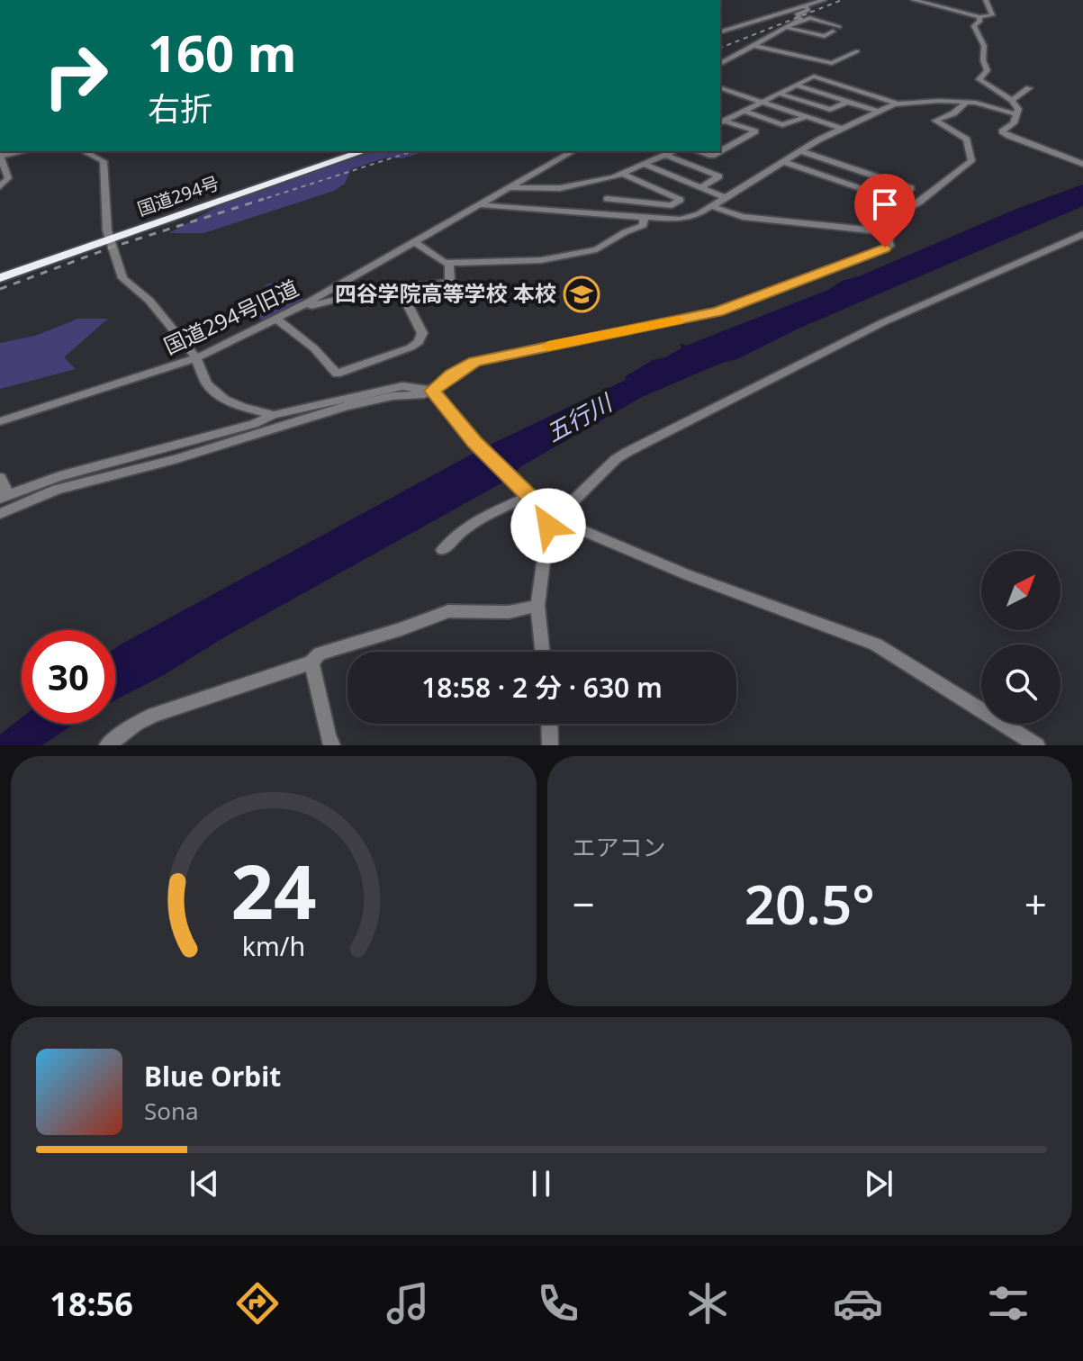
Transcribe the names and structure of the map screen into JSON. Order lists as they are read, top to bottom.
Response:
{
  "streets": {
    "highway": ["国道294号"],
    "street": ["国道294号旧道"]
  },
  "water": ["五行川"],
  "places": {
    "school or university": ["四谷学院高等学校 本校"]
  },
  "north": "top right",
  "page": {
    "turn": ["160 m", "右折"],
    "limit": "30",
    "trip": "18:58 · 2 分 · 630 m",
    "tile": "エアコン",
    "heat": ["−", "20.5°", "+"],
    "song": ["Blue Orbit", "Sona"],
    "tabs": "18:56",
    "gauge": ["24", "km/h"]
  }
}
